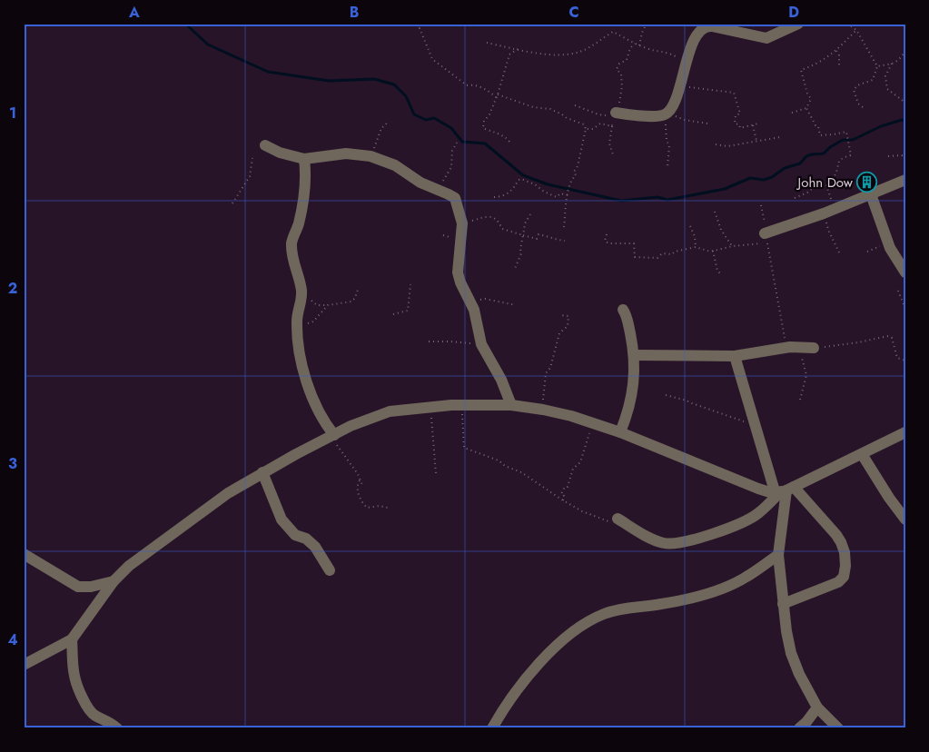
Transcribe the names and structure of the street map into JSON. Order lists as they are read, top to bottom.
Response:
{
  "places": {
    "building": ["John Dow"]
  },
  "grid": {
    "columns": [
      "A",
      "B",
      "C",
      "D"
    ],
    "rows": [
      "1",
      "2",
      "3",
      "4"
    ]
  }
}
